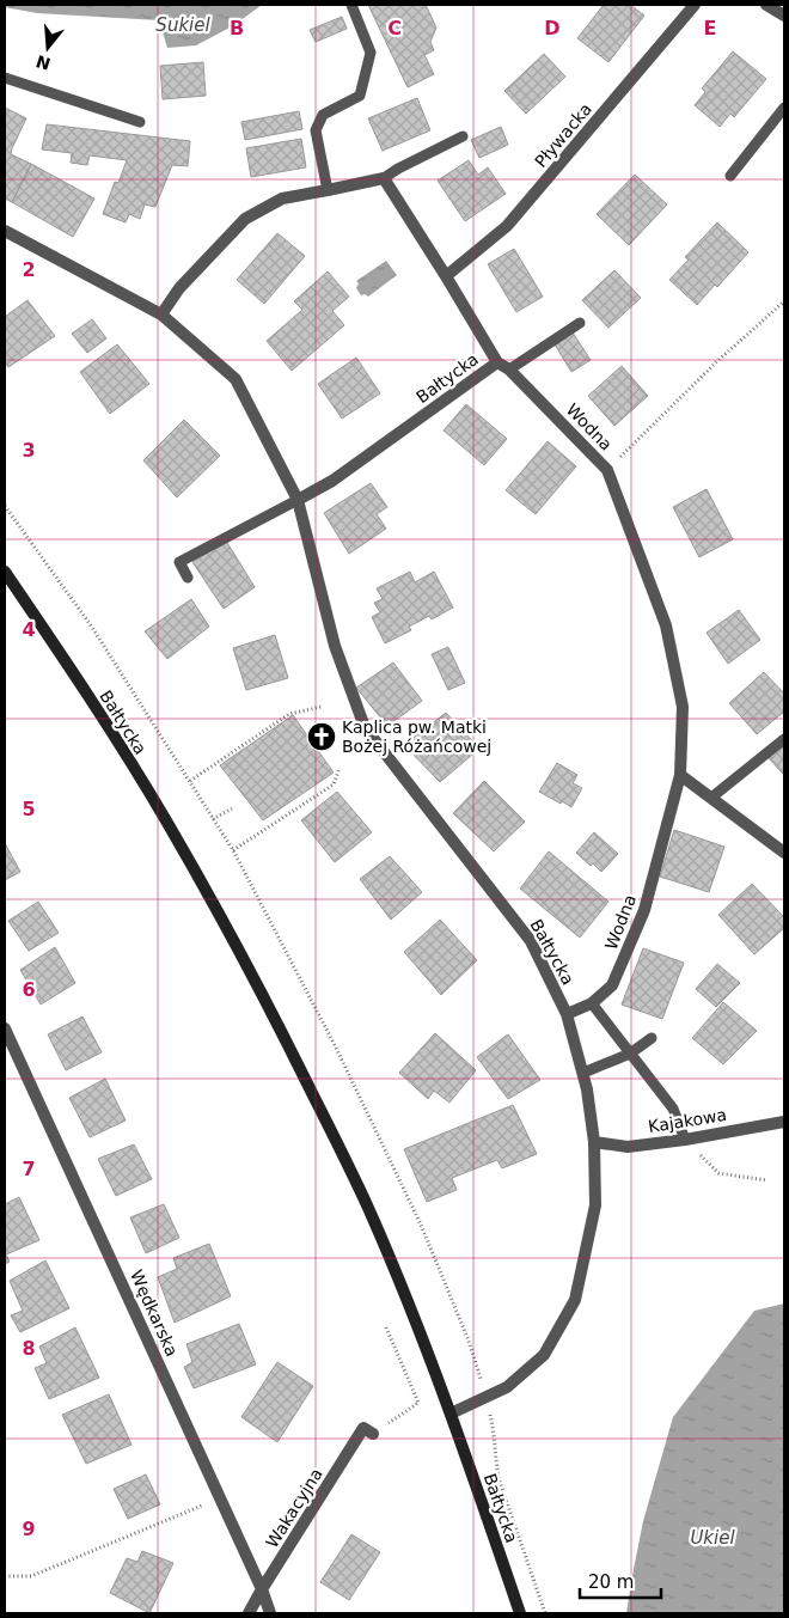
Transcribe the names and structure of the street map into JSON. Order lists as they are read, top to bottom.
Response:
{
  "streets": {
    "main road": ["Bałtycka"],
    "street": [
      "Pływacka",
      "Wodna",
      "Kajakowa",
      "Wędkarska",
      "Wakacyjna"
    ]
  },
  "crossings": [
    ["Bałtycka", "Wodna"],
    ["Bałtycka", "Kajakowa"],
    ["Wędkarska", "Wakacyjna"]
  ],
  "water": ["Sukiel", "Ukiel"],
  "places": {
    "church": ["Kaplica pw. Matki Bożej Różańcowej"]
  },
  "scale_bar": "20 m",
  "north": "bottom",
  "grid": {
    "columns": [
      "B",
      "C",
      "D",
      "E"
    ],
    "rows": [
      "2",
      "3",
      "4",
      "5",
      "6",
      "7",
      "8",
      "9"
    ]
  }
}
